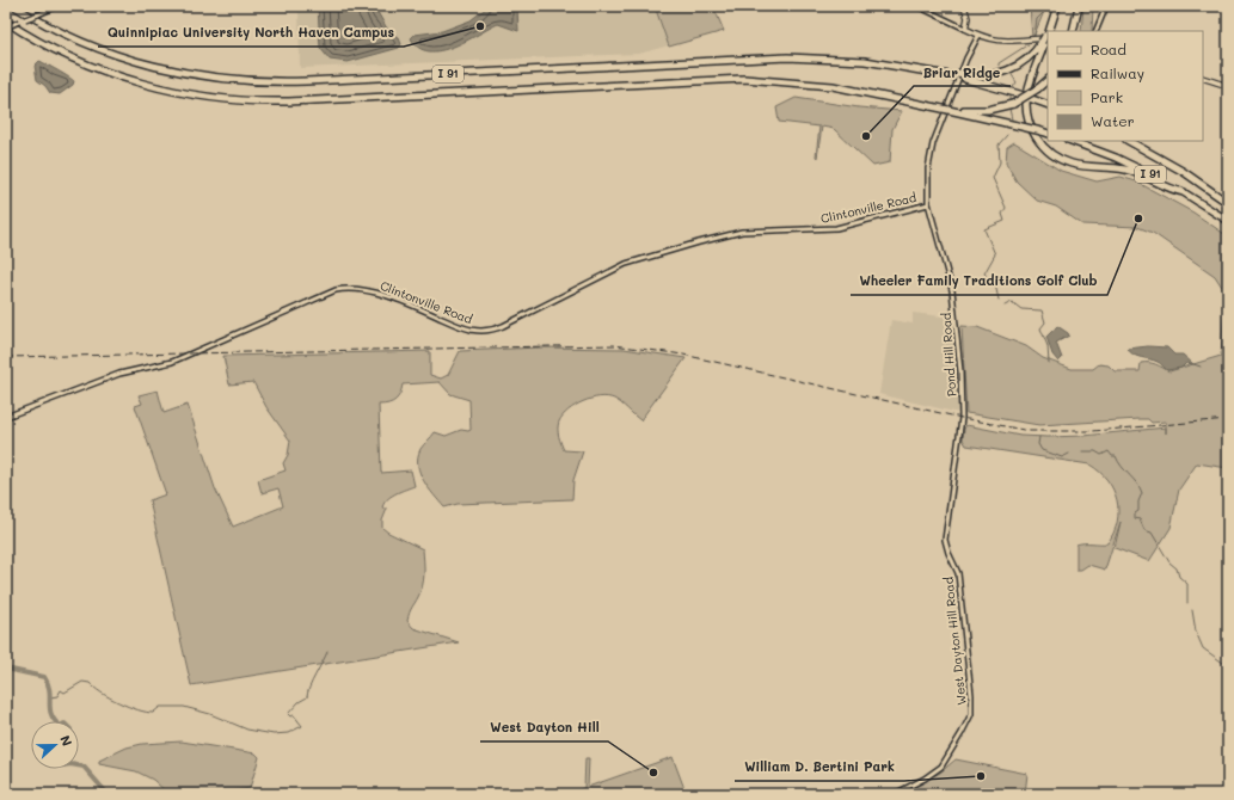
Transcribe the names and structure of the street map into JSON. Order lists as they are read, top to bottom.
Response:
{
  "streets": {
    "highway": ["I 91"],
    "street": ["Clintonville Road", "Pond Hill Road", "West Dayton Hill Road"]
  },
  "crossings": [
    ["Clintonville Road", "Pond Hill Road"],
    ["Pond Hill Road", "West Dayton Hill Road"]
  ],
  "places": [
    "Quinnipiac University North Haven Campus",
    "Briar Ridge",
    "Wheeler Family Traditions Golf Club",
    "West Dayton Hill",
    "William D. Bertini Park"
  ],
  "legend": [
    "Road",
    "Railway",
    "Park",
    "Water"
  ],
  "north": "right"
}
